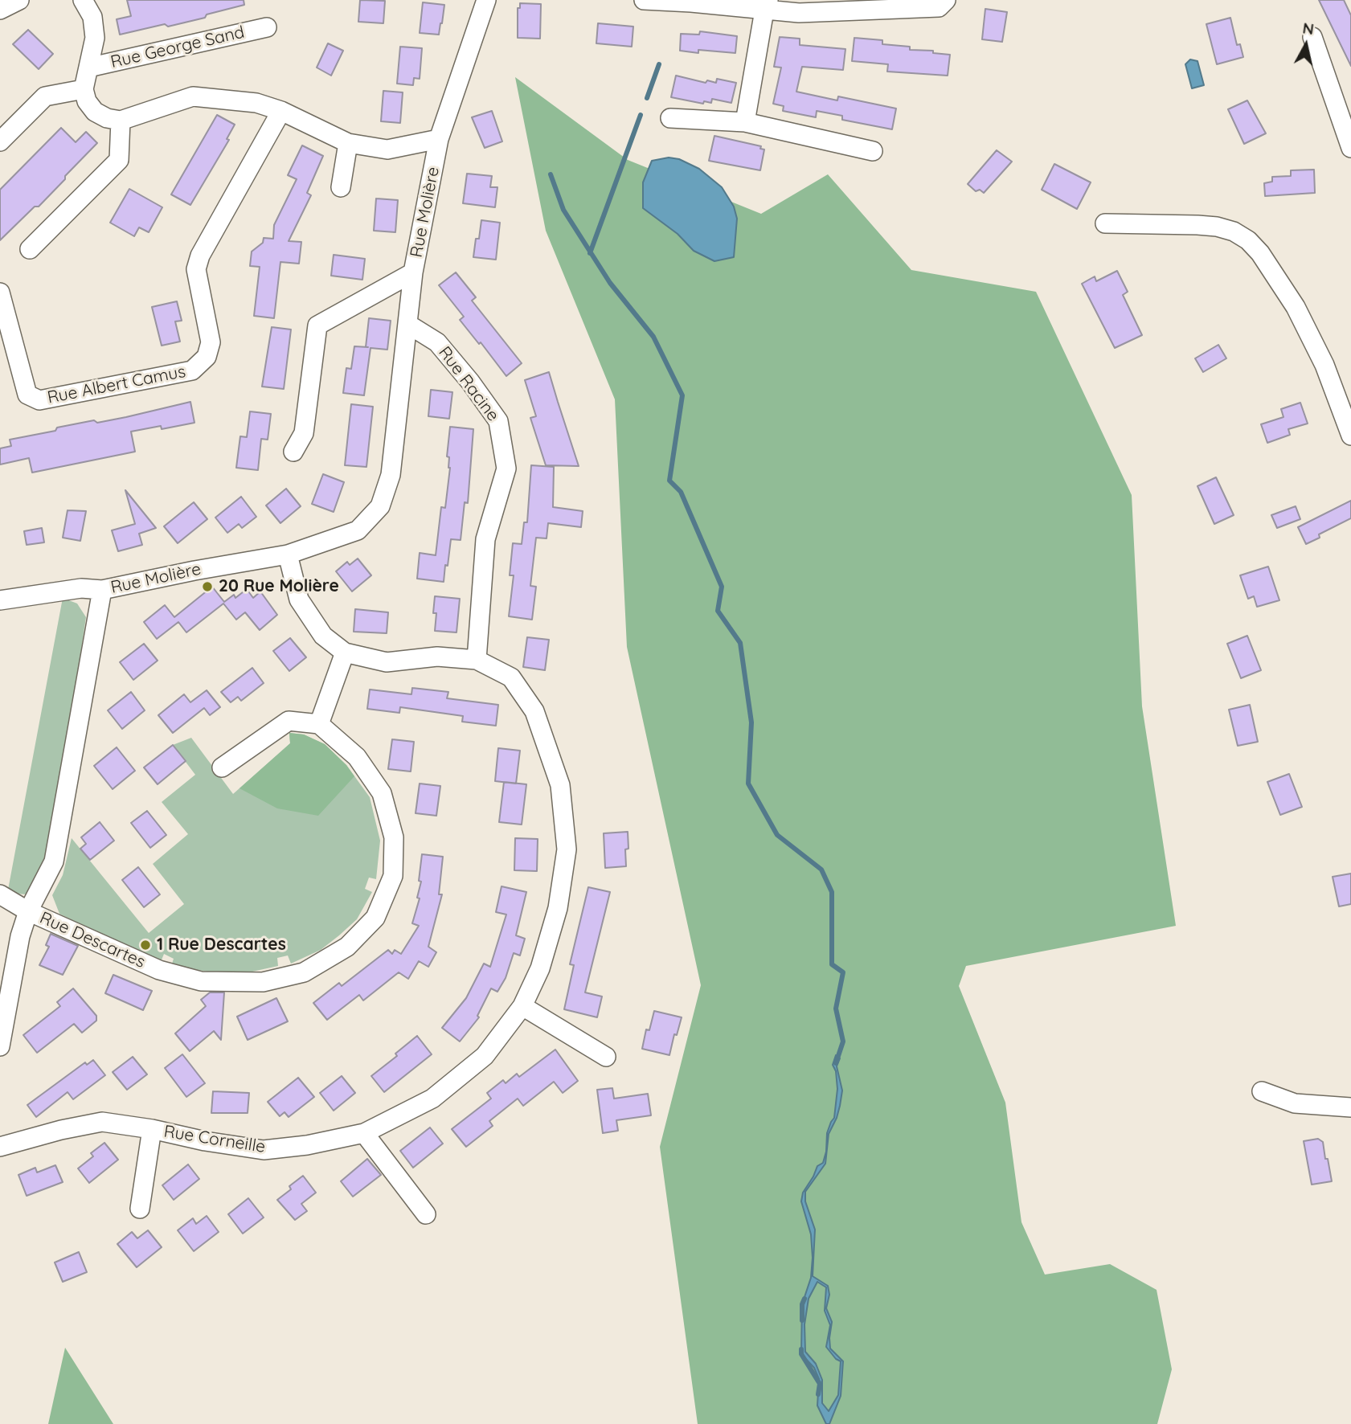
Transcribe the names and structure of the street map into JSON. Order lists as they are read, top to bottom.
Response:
{
  "streets": {
    "street": [
      "Rue George Sand",
      "Rue Molière",
      "Rue Racine",
      "Rue Albert Camus",
      "Rue Descartes",
      "Rue Corneille"
    ]
  },
  "crossings": [
    ["Rue Molière", "Rue Racine"],
    ["Rue Molière", "Rue Descartes"],
    ["Rue Molière", "Rue Corneille"],
    ["Rue Racine", "Rue Corneille"]
  ],
  "places": ["20 Rue Molière", "1 Rue Descartes"],
  "north": "top"
}
